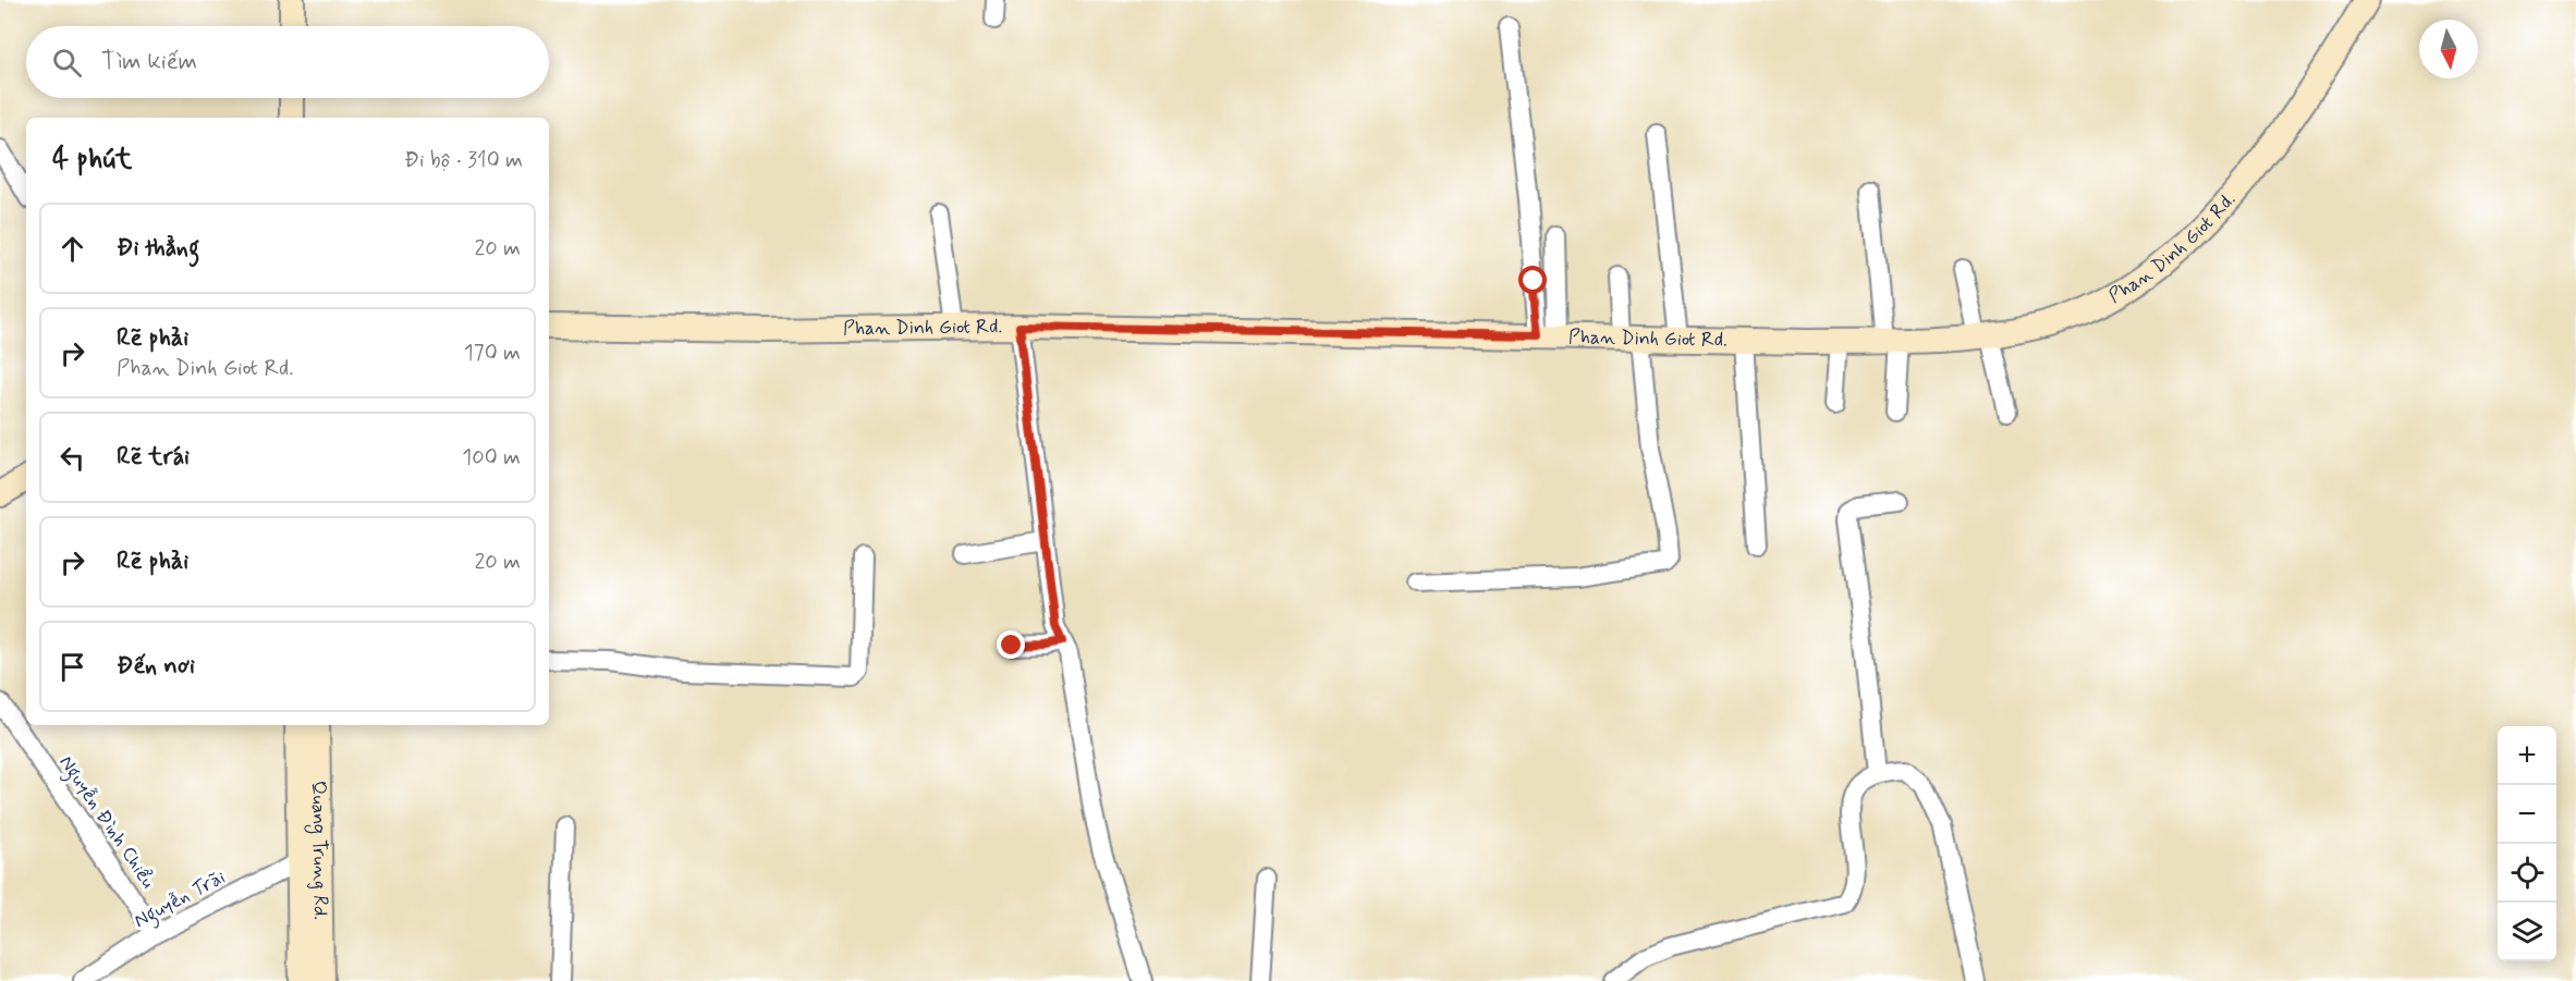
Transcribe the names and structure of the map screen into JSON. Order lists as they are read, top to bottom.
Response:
{
  "streets": {
    "main road": ["Phan Dinh Giot Rd.", "Quang Trung Rd."],
    "street": ["Nguyễn Đình Chiểu", "Nguyễn Trãi"]
  },
  "crossings": [
    ["Nguyễn Đình Chiểu", "Nguyễn Trãi"],
    ["Quang Trung Rd.", "Nguyễn Trãi"]
  ],
  "north": "bottom",
  "page": {
    "search": "Tìm kiếm",
    "heading": ["4 phút", "Đi bộ · 310 m"],
    "list": [
      ["Đi thẳng", "20 m"],
      ["Rẽ phải", "Phan Dinh Giot Rd.", "170 m"],
      ["Rẽ trái", "100 m"],
      ["Rẽ phải", "20 m"],
      "Đến nơi"
    ],
    "map_buttons": ["+", "−"]
  }
}
